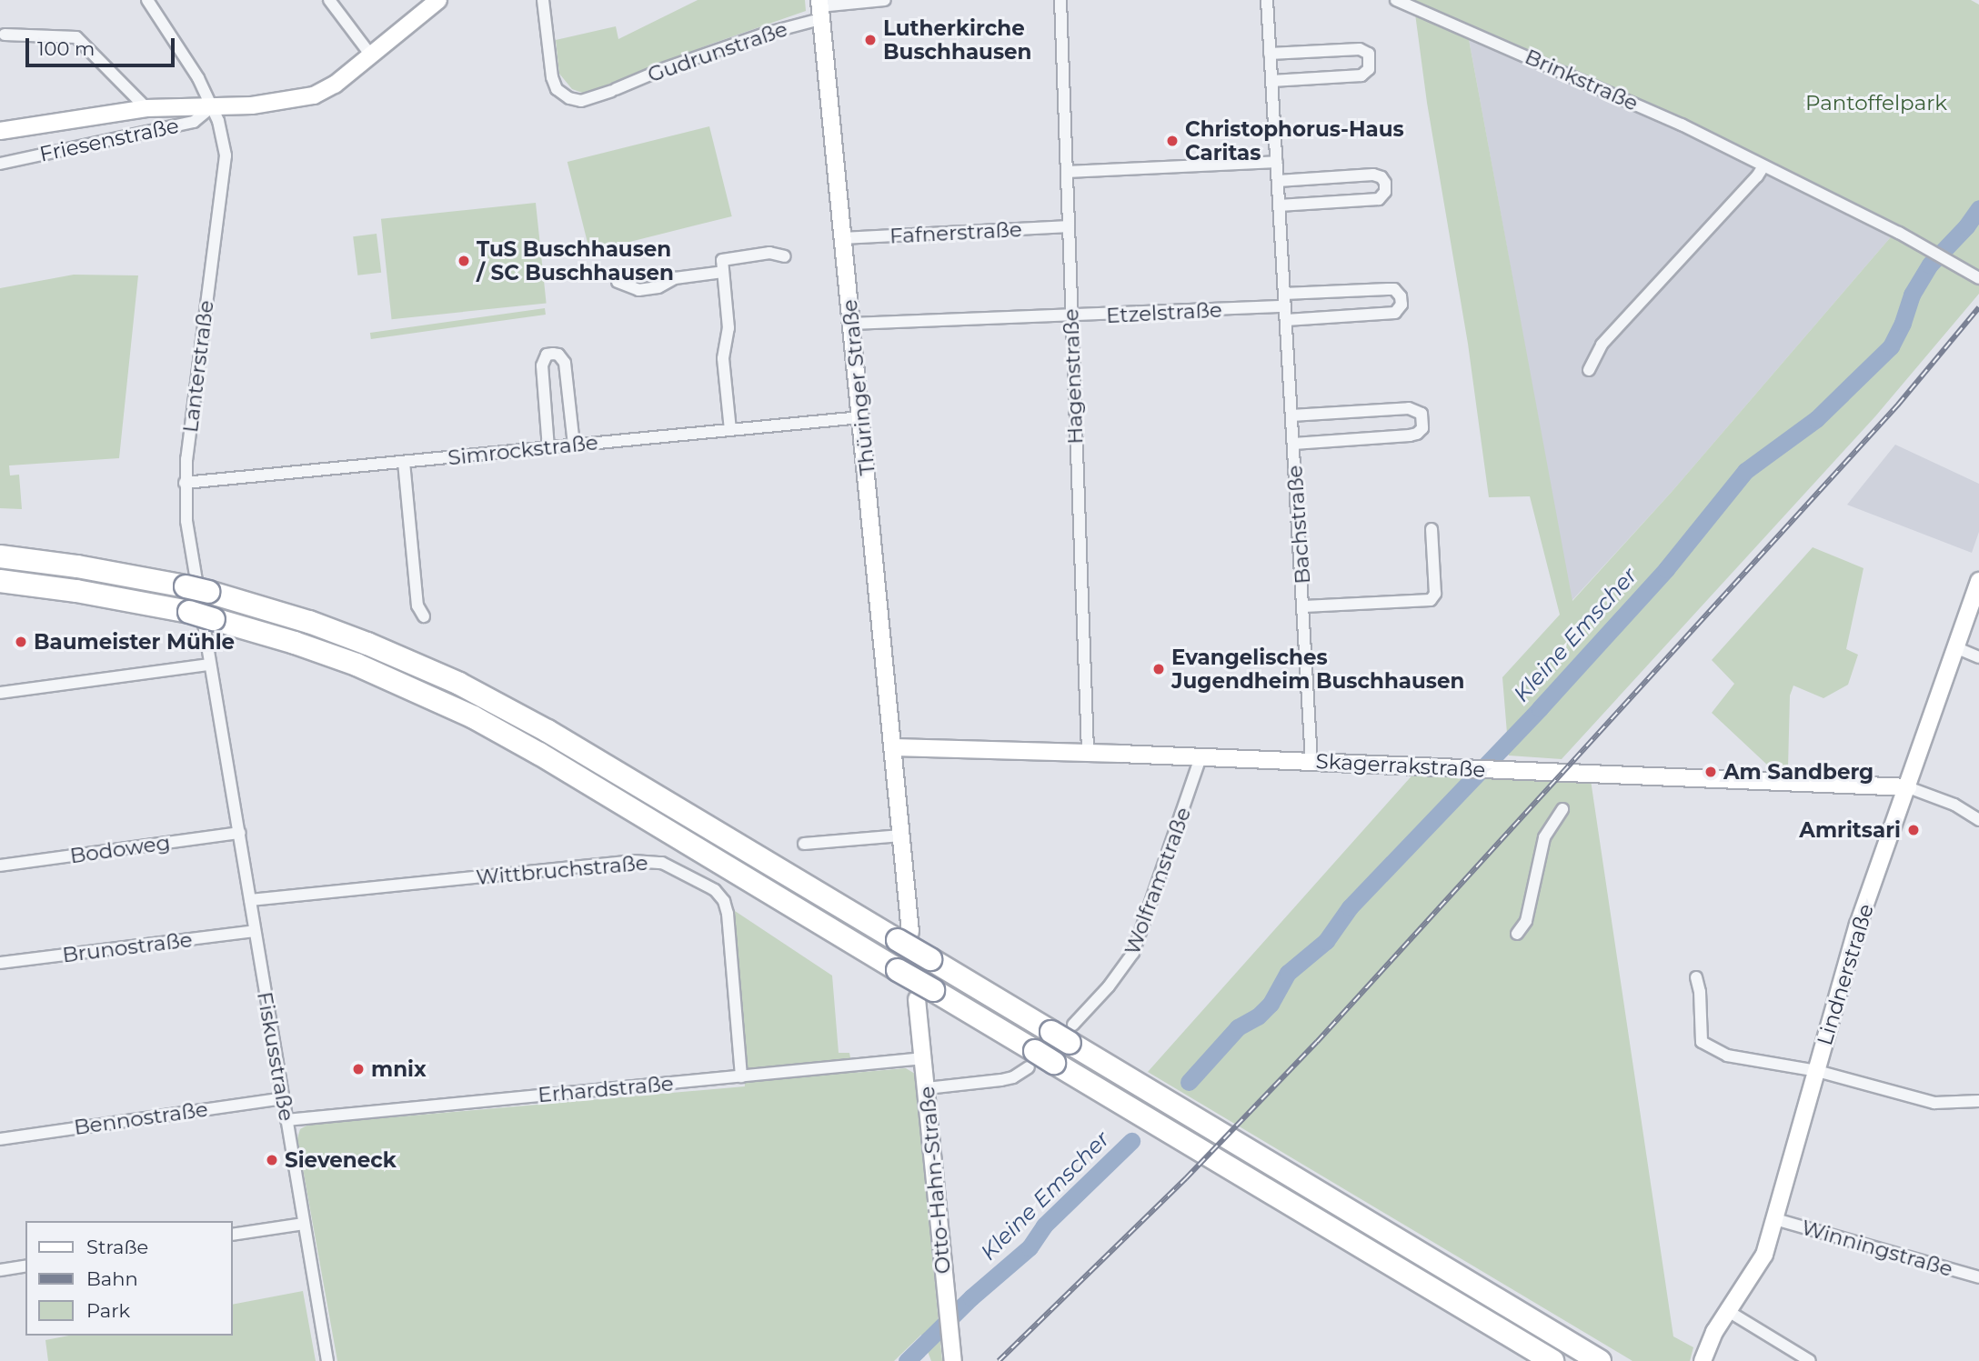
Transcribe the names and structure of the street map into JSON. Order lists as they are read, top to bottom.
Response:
{
  "streets": {
    "street": [
      "Gudrunstraße",
      "Brinkstraße",
      "Friesenstraße",
      "Fafnerstraße",
      "Etzelstraße",
      "Lanterstraße",
      "Hagenstraße",
      "Thüringer Straße",
      "Simrockstraße",
      "Bachstraße",
      "Skagerrakstraße",
      "Bodoweg",
      "Wittbruchstraße",
      "Wolframstraße",
      "Brunostraße",
      "Lindnerstraße",
      "Fiskusstraße",
      "Erhardstraße",
      "Bennostraße",
      "Otto-Hahn-Straße",
      "Winningstraße"
    ]
  },
  "crossings": [
    ["Gudrunstraße", "Thüringer Straße"],
    ["Friesenstraße", "Lanterstraße"],
    ["Fafnerstraße", "Hagenstraße"],
    ["Fafnerstraße", "Thüringer Straße"],
    ["Etzelstraße", "Hagenstraße"],
    ["Etzelstraße", "Thüringer Straße"],
    ["Etzelstraße", "Bachstraße"],
    ["Lanterstraße", "Simrockstraße"],
    ["Lanterstraße", "Fiskusstraße"],
    ["Hagenstraße", "Skagerrakstraße"],
    ["Thüringer Straße", "Simrockstraße"],
    ["Thüringer Straße", "Skagerrakstraße"],
    ["Bachstraße", "Skagerrakstraße"],
    ["Skagerrakstraße", "Wolframstraße"],
    ["Skagerrakstraße", "Lindnerstraße"],
    ["Bodoweg", "Fiskusstraße"],
    ["Wittbruchstraße", "Fiskusstraße"],
    ["Wittbruchstraße", "Erhardstraße"],
    ["Brunostraße", "Fiskusstraße"],
    ["Lindnerstraße", "Winningstraße"],
    ["Fiskusstraße", "Erhardstraße"],
    ["Fiskusstraße", "Bennostraße"],
    ["Erhardstraße", "Otto-Hahn-Straße"]
  ],
  "water": ["Kleine Emscher"],
  "parks": ["Pantoffelpark"],
  "places": [
    "Lutherkirche Buschhausen",
    "Christophorus-Haus Caritas",
    "TuS Buschhausen / SC Buschhausen",
    "Baumeister Mühle",
    "Evangelisches Jugendheim Buschhausen",
    "Am Sandberg",
    "Amritsari",
    "mnix",
    "Sieveneck"
  ],
  "legend": ["Straße", "Bahn", "Park"],
  "scale_bar": "100 m"
}
